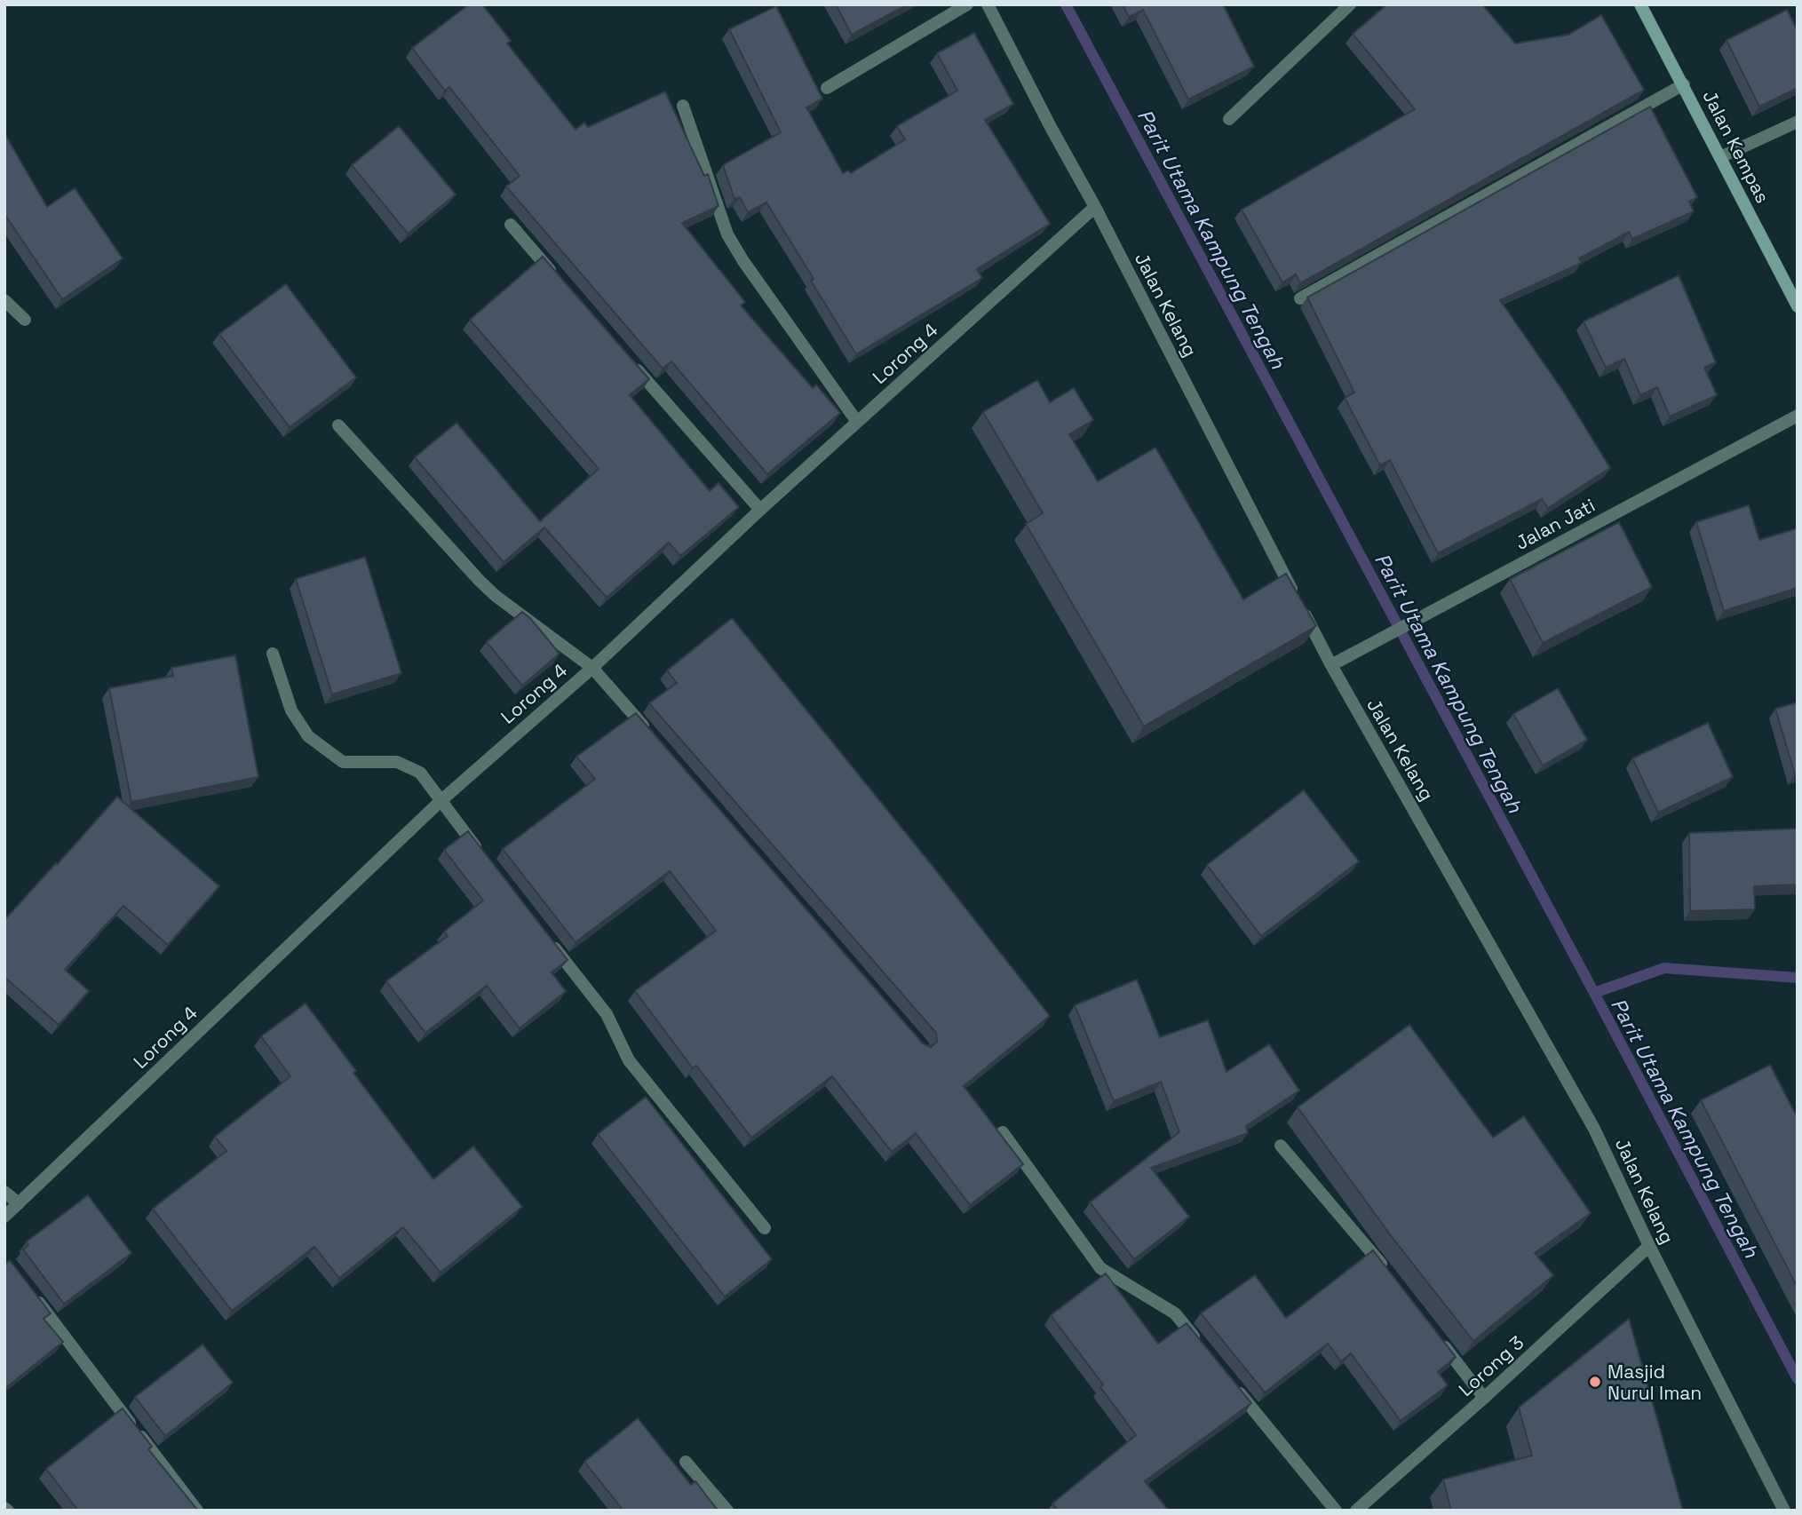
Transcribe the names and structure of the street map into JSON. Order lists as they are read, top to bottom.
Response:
{
  "streets": {
    "street": [
      "Jalan Kempas",
      "Jalan Kelang",
      "Lorong 4",
      "Jalan Jati",
      "Lorong 3"
    ]
  },
  "crossings": [
    ["Jalan Kelang", "Lorong 4"],
    ["Jalan Kelang", "Jalan Jati"],
    ["Jalan Kelang", "Lorong 3"]
  ],
  "water": ["Parit Utama Kampung Tengah"],
  "places": ["Masjid Nurul Iman"]
}
